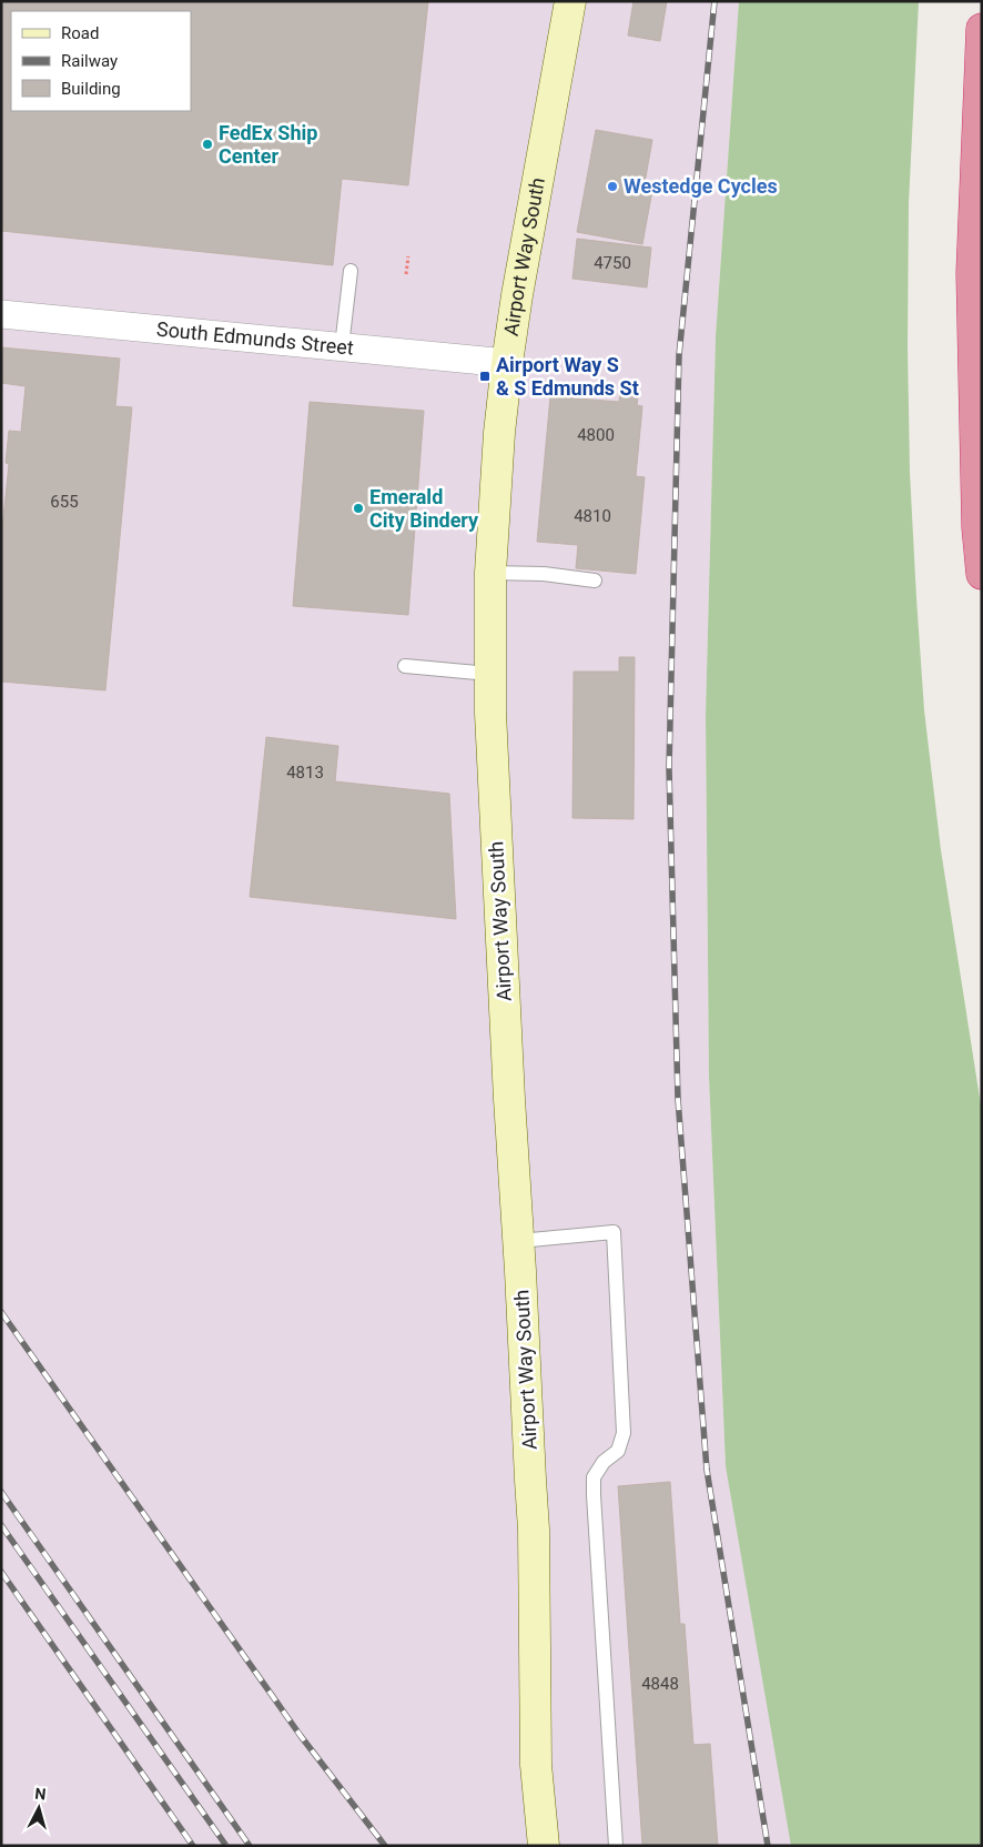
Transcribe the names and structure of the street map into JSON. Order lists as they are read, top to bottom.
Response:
{
  "streets": {
    "main road": ["Airport Way South"],
    "street": ["South Edmunds Street"]
  },
  "crossings": [
    ["Airport Way South", "South Edmunds Street"]
  ],
  "places": {
    "other": ["FedEx Ship Center", "Westedge Cycles", "Emerald City Bindery"],
    "transit": ["Airport Way S & S Edmunds St"]
  },
  "house_numbers": [
    "4750",
    "4800",
    "655",
    "4810",
    "4813",
    "4848"
  ],
  "legend": ["Road", "Railway", "Building"],
  "north": "top"
}
